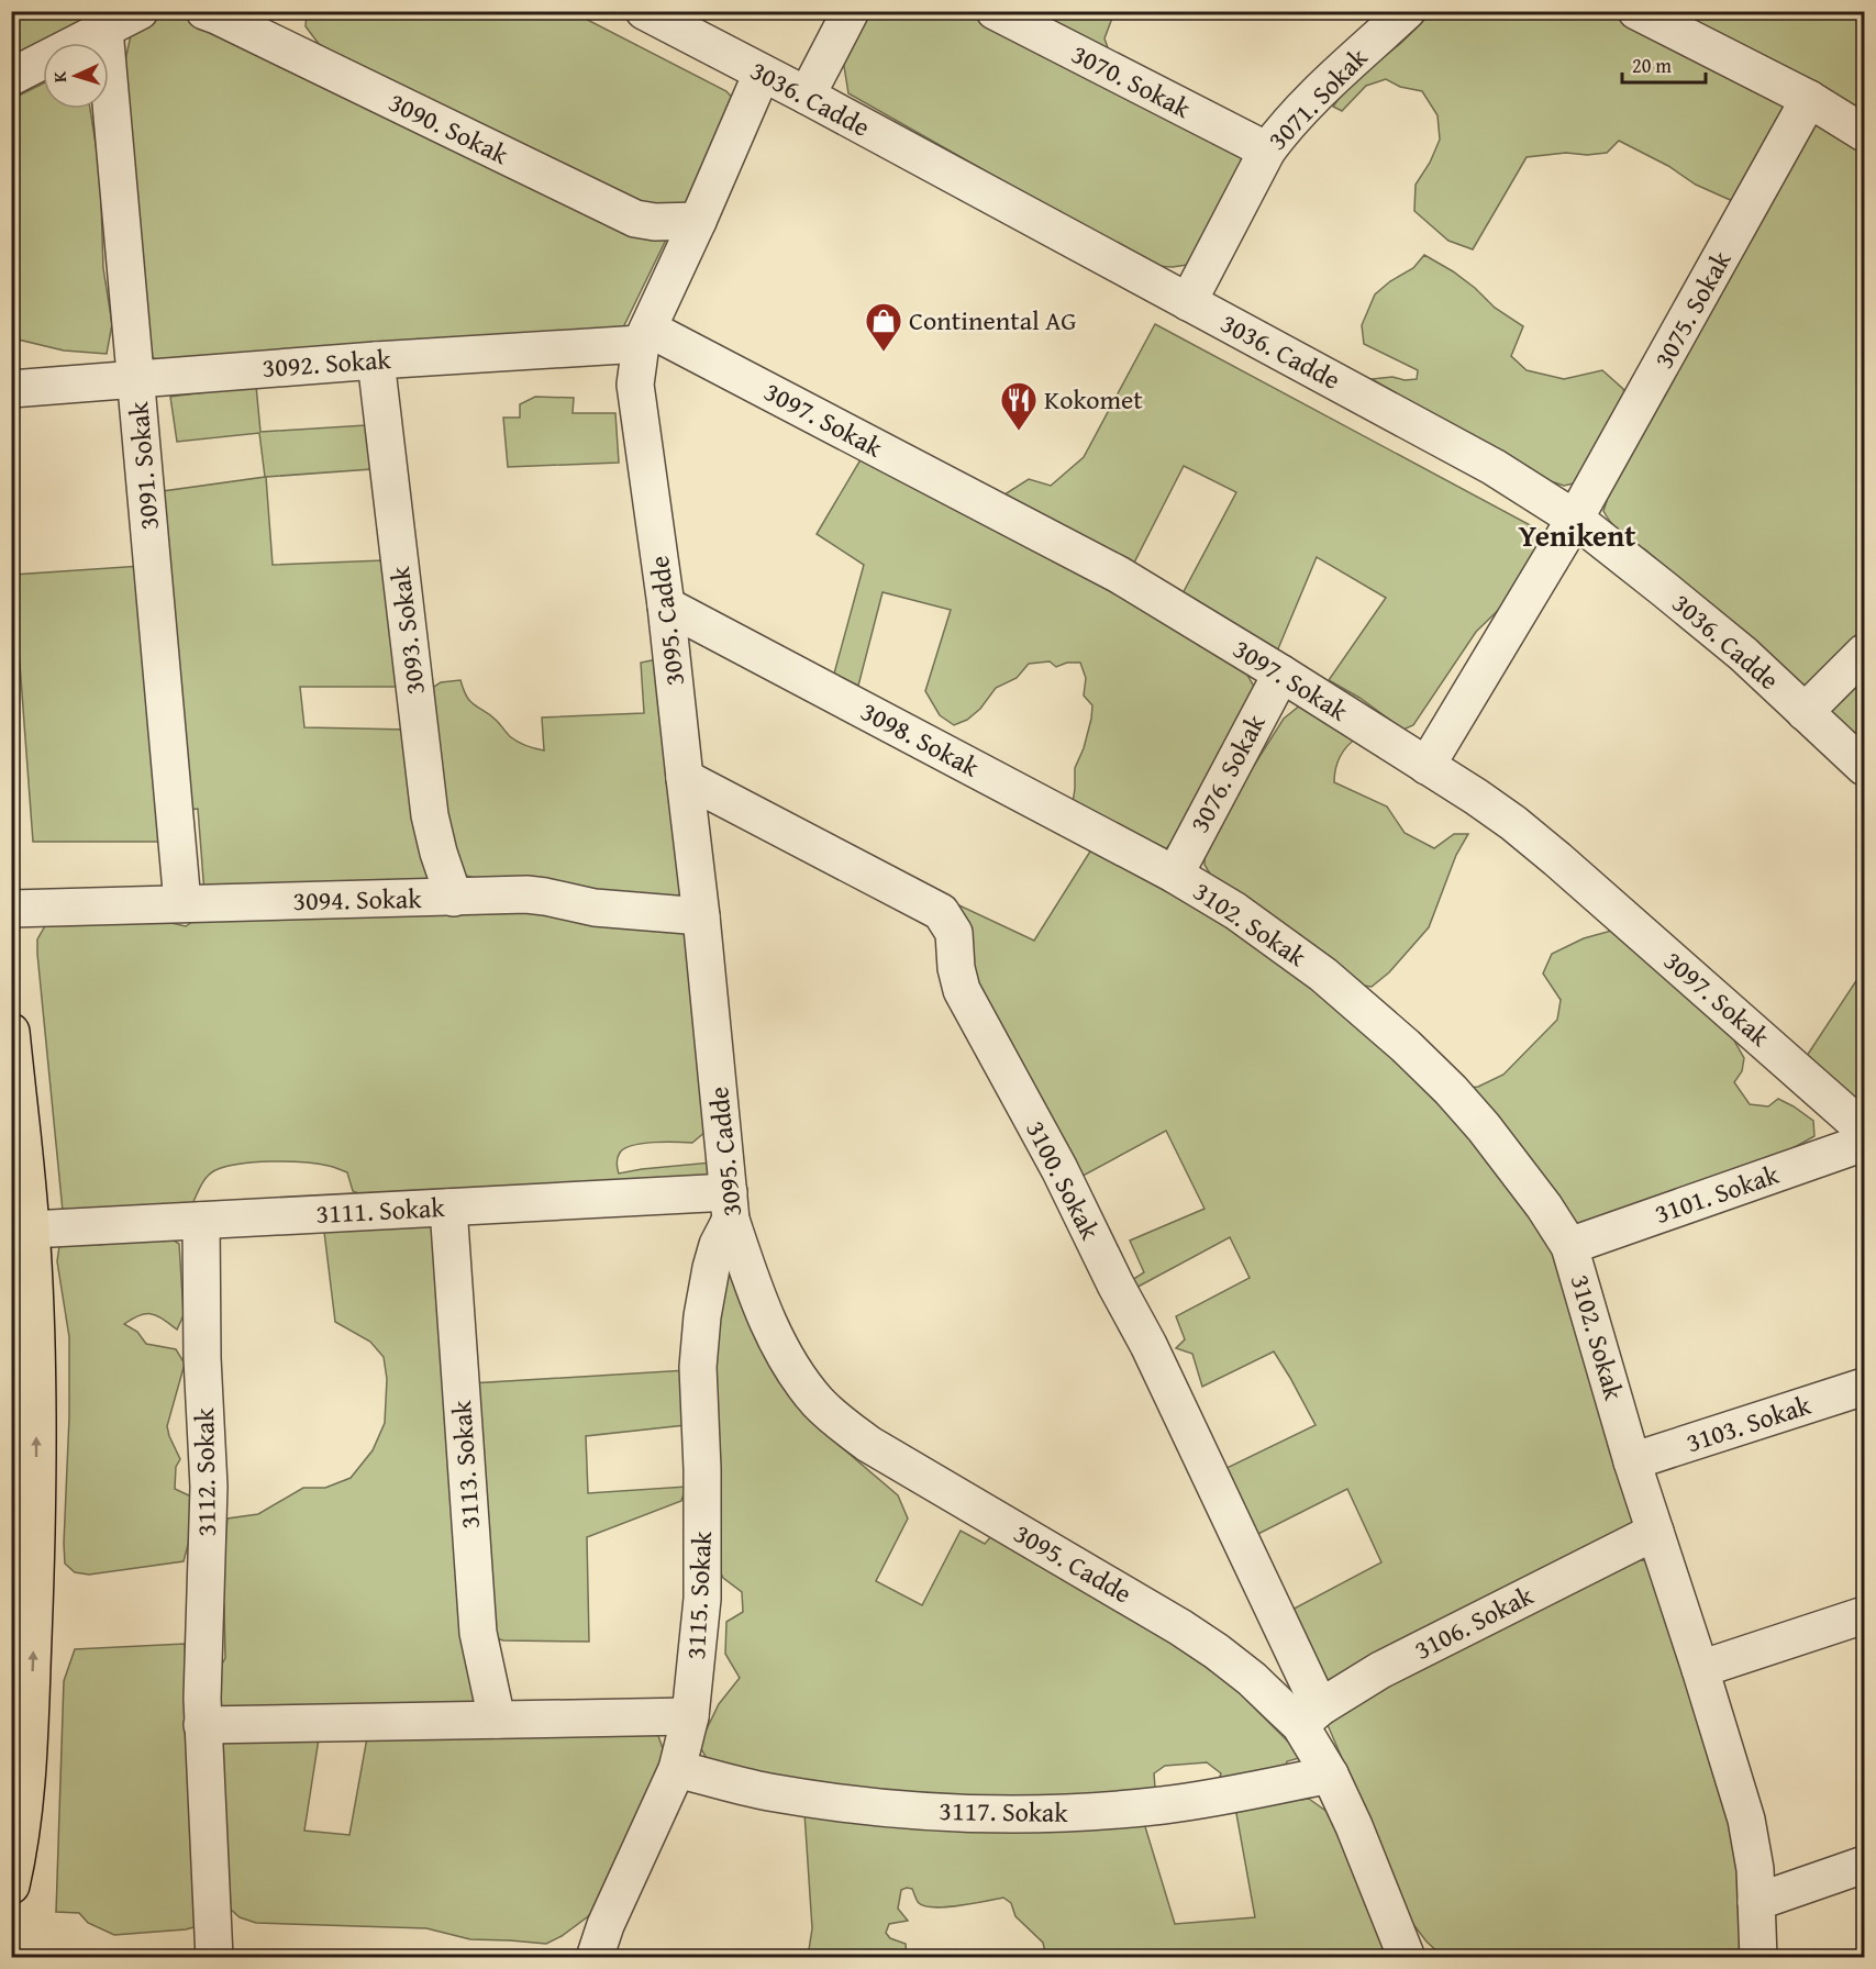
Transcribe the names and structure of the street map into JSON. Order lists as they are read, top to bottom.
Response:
{
  "streets": {
    "street": [
      "3070. Sokak",
      "3036. Cadde",
      "3071. Sokak",
      "3090. Sokak",
      "3075. Sokak",
      "3092. Sokak",
      "3097. Sokak",
      "3091. Sokak",
      "3095. Cadde",
      "3093. Sokak",
      "3098. Sokak",
      "3076. Sokak",
      "3094. Sokak",
      "3102. Sokak",
      "3100. Sokak",
      "3101. Sokak",
      "3111. Sokak",
      "3103. Sokak",
      "3113. Sokak",
      "3112. Sokak",
      "3115. Sokak",
      "3106. Sokak",
      "3117. Sokak"
    ]
  },
  "crossings": [
    ["3070. Sokak", "3071. Sokak"],
    ["3036. Cadde", "3071. Sokak"],
    ["3036. Cadde", "3075. Sokak"],
    ["3036. Cadde", "3095. Cadde"],
    ["3090. Sokak", "3095. Cadde"],
    ["3075. Sokak", "3097. Sokak"],
    ["3092. Sokak", "3097. Sokak"],
    ["3092. Sokak", "3091. Sokak"],
    ["3092. Sokak", "3095. Cadde"],
    ["3092. Sokak", "3093. Sokak"],
    ["3097. Sokak", "3095. Cadde"],
    ["3097. Sokak", "3076. Sokak"],
    ["3091. Sokak", "3094. Sokak"],
    ["3095. Cadde", "3098. Sokak"],
    ["3095. Cadde", "3094. Sokak"],
    ["3095. Cadde", "3100. Sokak"],
    ["3095. Cadde", "3111. Sokak"],
    ["3095. Cadde", "3115. Sokak"],
    ["3095. Cadde", "3106. Sokak"],
    ["3095. Cadde", "3117. Sokak"],
    ["3093. Sokak", "3094. Sokak"],
    ["3098. Sokak", "3076. Sokak"],
    ["3098. Sokak", "3102. Sokak"],
    ["3076. Sokak", "3102. Sokak"],
    ["3102. Sokak", "3101. Sokak"],
    ["3102. Sokak", "3103. Sokak"],
    ["3102. Sokak", "3106. Sokak"],
    ["3100. Sokak", "3106. Sokak"],
    ["3111. Sokak", "3113. Sokak"],
    ["3111. Sokak", "3112. Sokak"],
    ["3111. Sokak", "3115. Sokak"],
    ["3115. Sokak", "3117. Sokak"]
  ],
  "districts": ["Yenikent"],
  "places": {
    "shop": ["Continental AG"],
    "restaurant": ["Kokomet"]
  },
  "scale_bar": "20 m",
  "north": "left"
}
